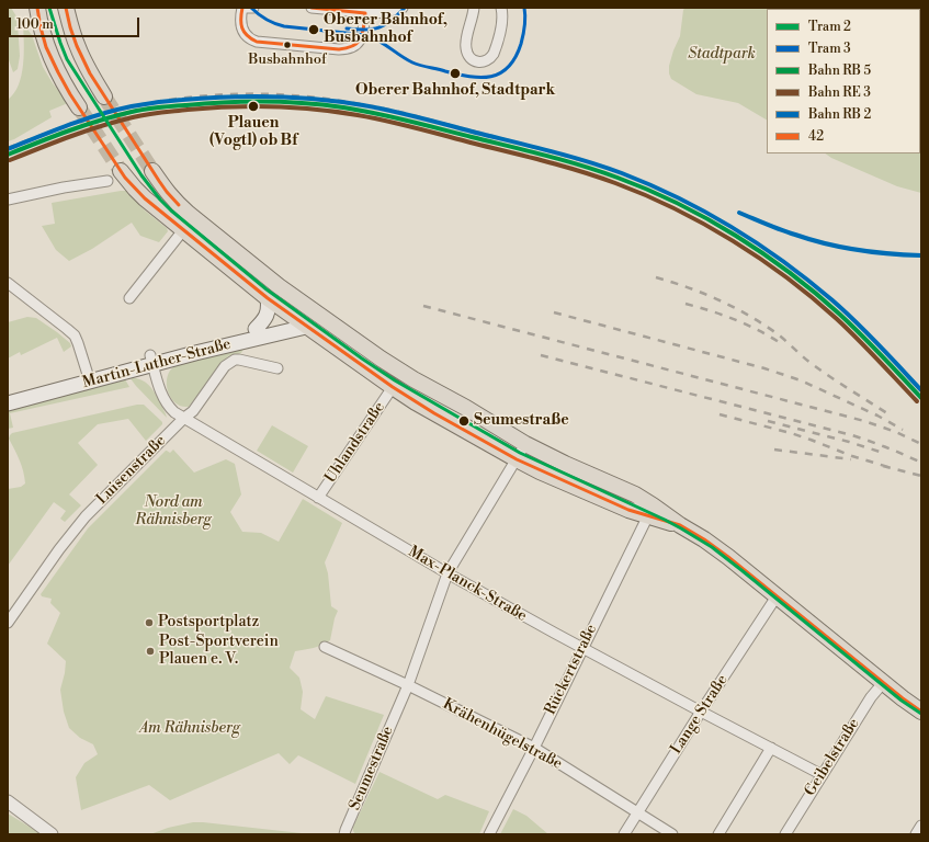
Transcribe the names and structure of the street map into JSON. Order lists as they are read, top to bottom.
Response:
{
  "streets": {
    "main road": ["Martin-Luther-Straße"],
    "street": [
      "Uhlandstraße",
      "Luisenstraße",
      "Max-Planck-Straße",
      "Rückertstraße",
      "Lange Straße",
      "Krähenhügelstraße",
      "Geibelstraße",
      "Seumestraße"
    ]
  },
  "crossings": [
    ["Martin-Luther-Straße", "Max-Planck-Straße"],
    ["Uhlandstraße", "Max-Planck-Straße"],
    ["Luisenstraße", "Max-Planck-Straße"],
    ["Max-Planck-Straße", "Rückertstraße"],
    ["Max-Planck-Straße", "Lange Straße"],
    ["Max-Planck-Straße", "Geibelstraße"],
    ["Max-Planck-Straße", "Seumestraße"],
    ["Rückertstraße", "Krähenhügelstraße"],
    ["Lange Straße", "Krähenhügelstraße"],
    ["Krähenhügelstraße", "Seumestraße"]
  ],
  "parks": ["Stadtpark", "Nord am Rähnisberg", "Am Rähnisberg"],
  "places": [
    "Oberer Bahnhof, Busbahnhof",
    "Busbahnhof",
    "Oberer Bahnhof, Stadtpark",
    "Plauen (Vogtl) ob Bf",
    "Seumestraße",
    "Postsportplatz",
    "Post-Sportverein Plauen e. V."
  ],
  "lines": ["tram line 2", "tram line 3", "transit line 42"],
  "legend": [
    "Tram 2",
    "Tram 3",
    "Bahn RB 5",
    "Bahn RE 3",
    "Bahn RB 2",
    "42"
  ],
  "scale_bar": "100 m"
}
